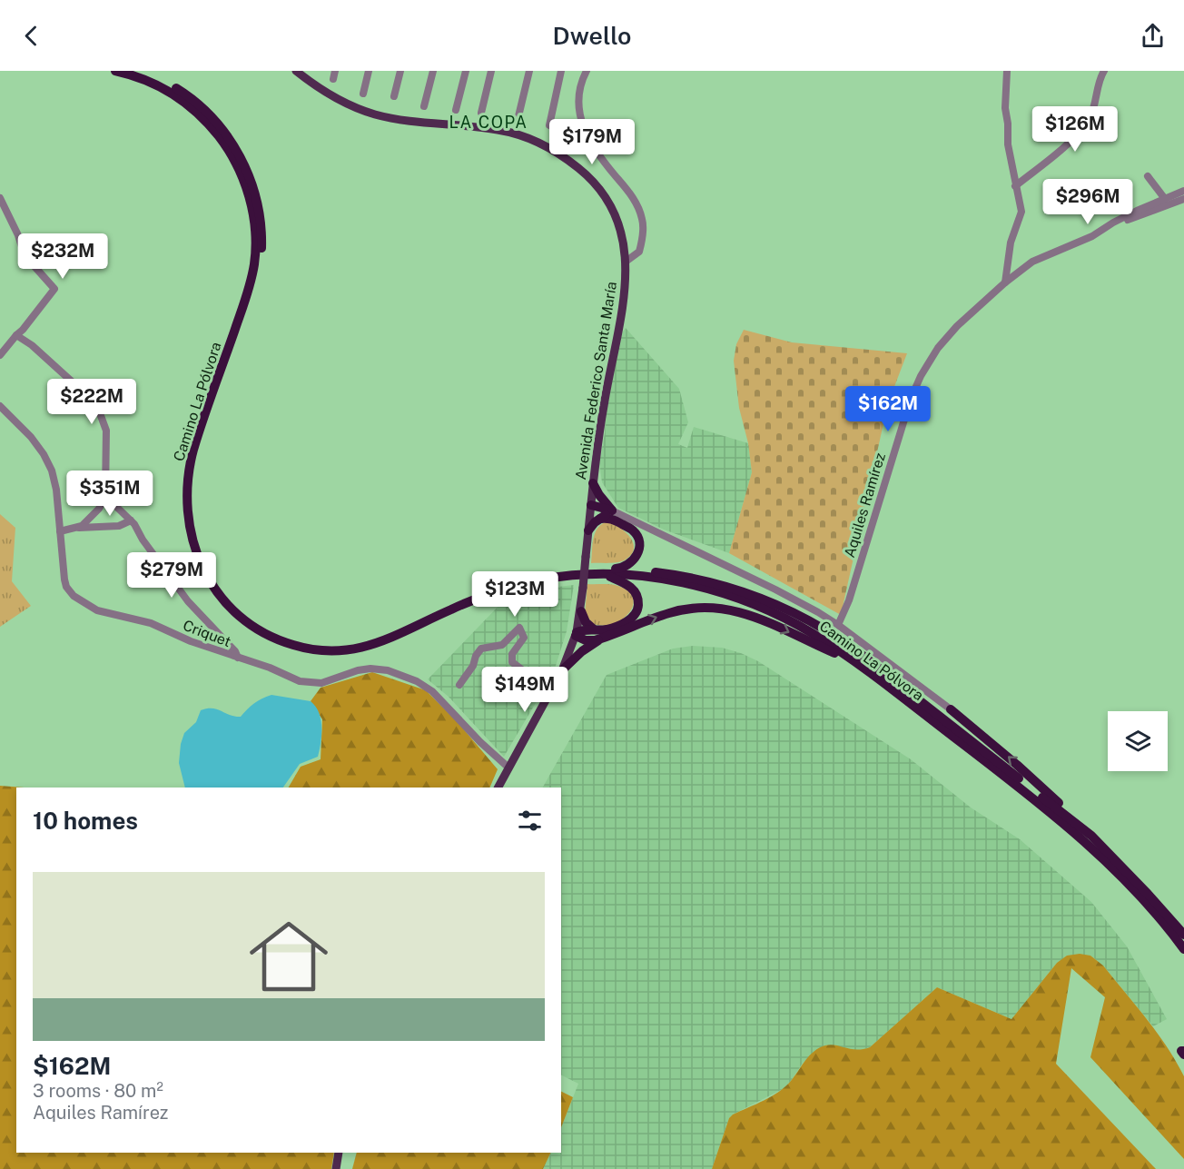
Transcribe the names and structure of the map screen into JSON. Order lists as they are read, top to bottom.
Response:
{
  "streets": {
    "highway": ["Camino La Pólvora"],
    "main road": ["Avenida Federico Santa María"],
    "street": ["Aquiles Ramírez", "Criquet"]
  },
  "crossings": [
    ["Avenida Federico Santa María", "Criquet"]
  ],
  "districts": ["LA COPA"],
  "page": {
    "header": "Dwello",
    "price": [
      "$126M",
      "$179M",
      "$296M",
      "$232M",
      "$222M",
      "$162M",
      "$351M",
      "$279M",
      "$123M",
      "$149M"
    ],
    "heading": "10 homes",
    "list": [
      {
        "name": "$162M",
        "note": "3 rooms · 80 m² · Aquiles Ramírez"
      }
    ]
  }
}
